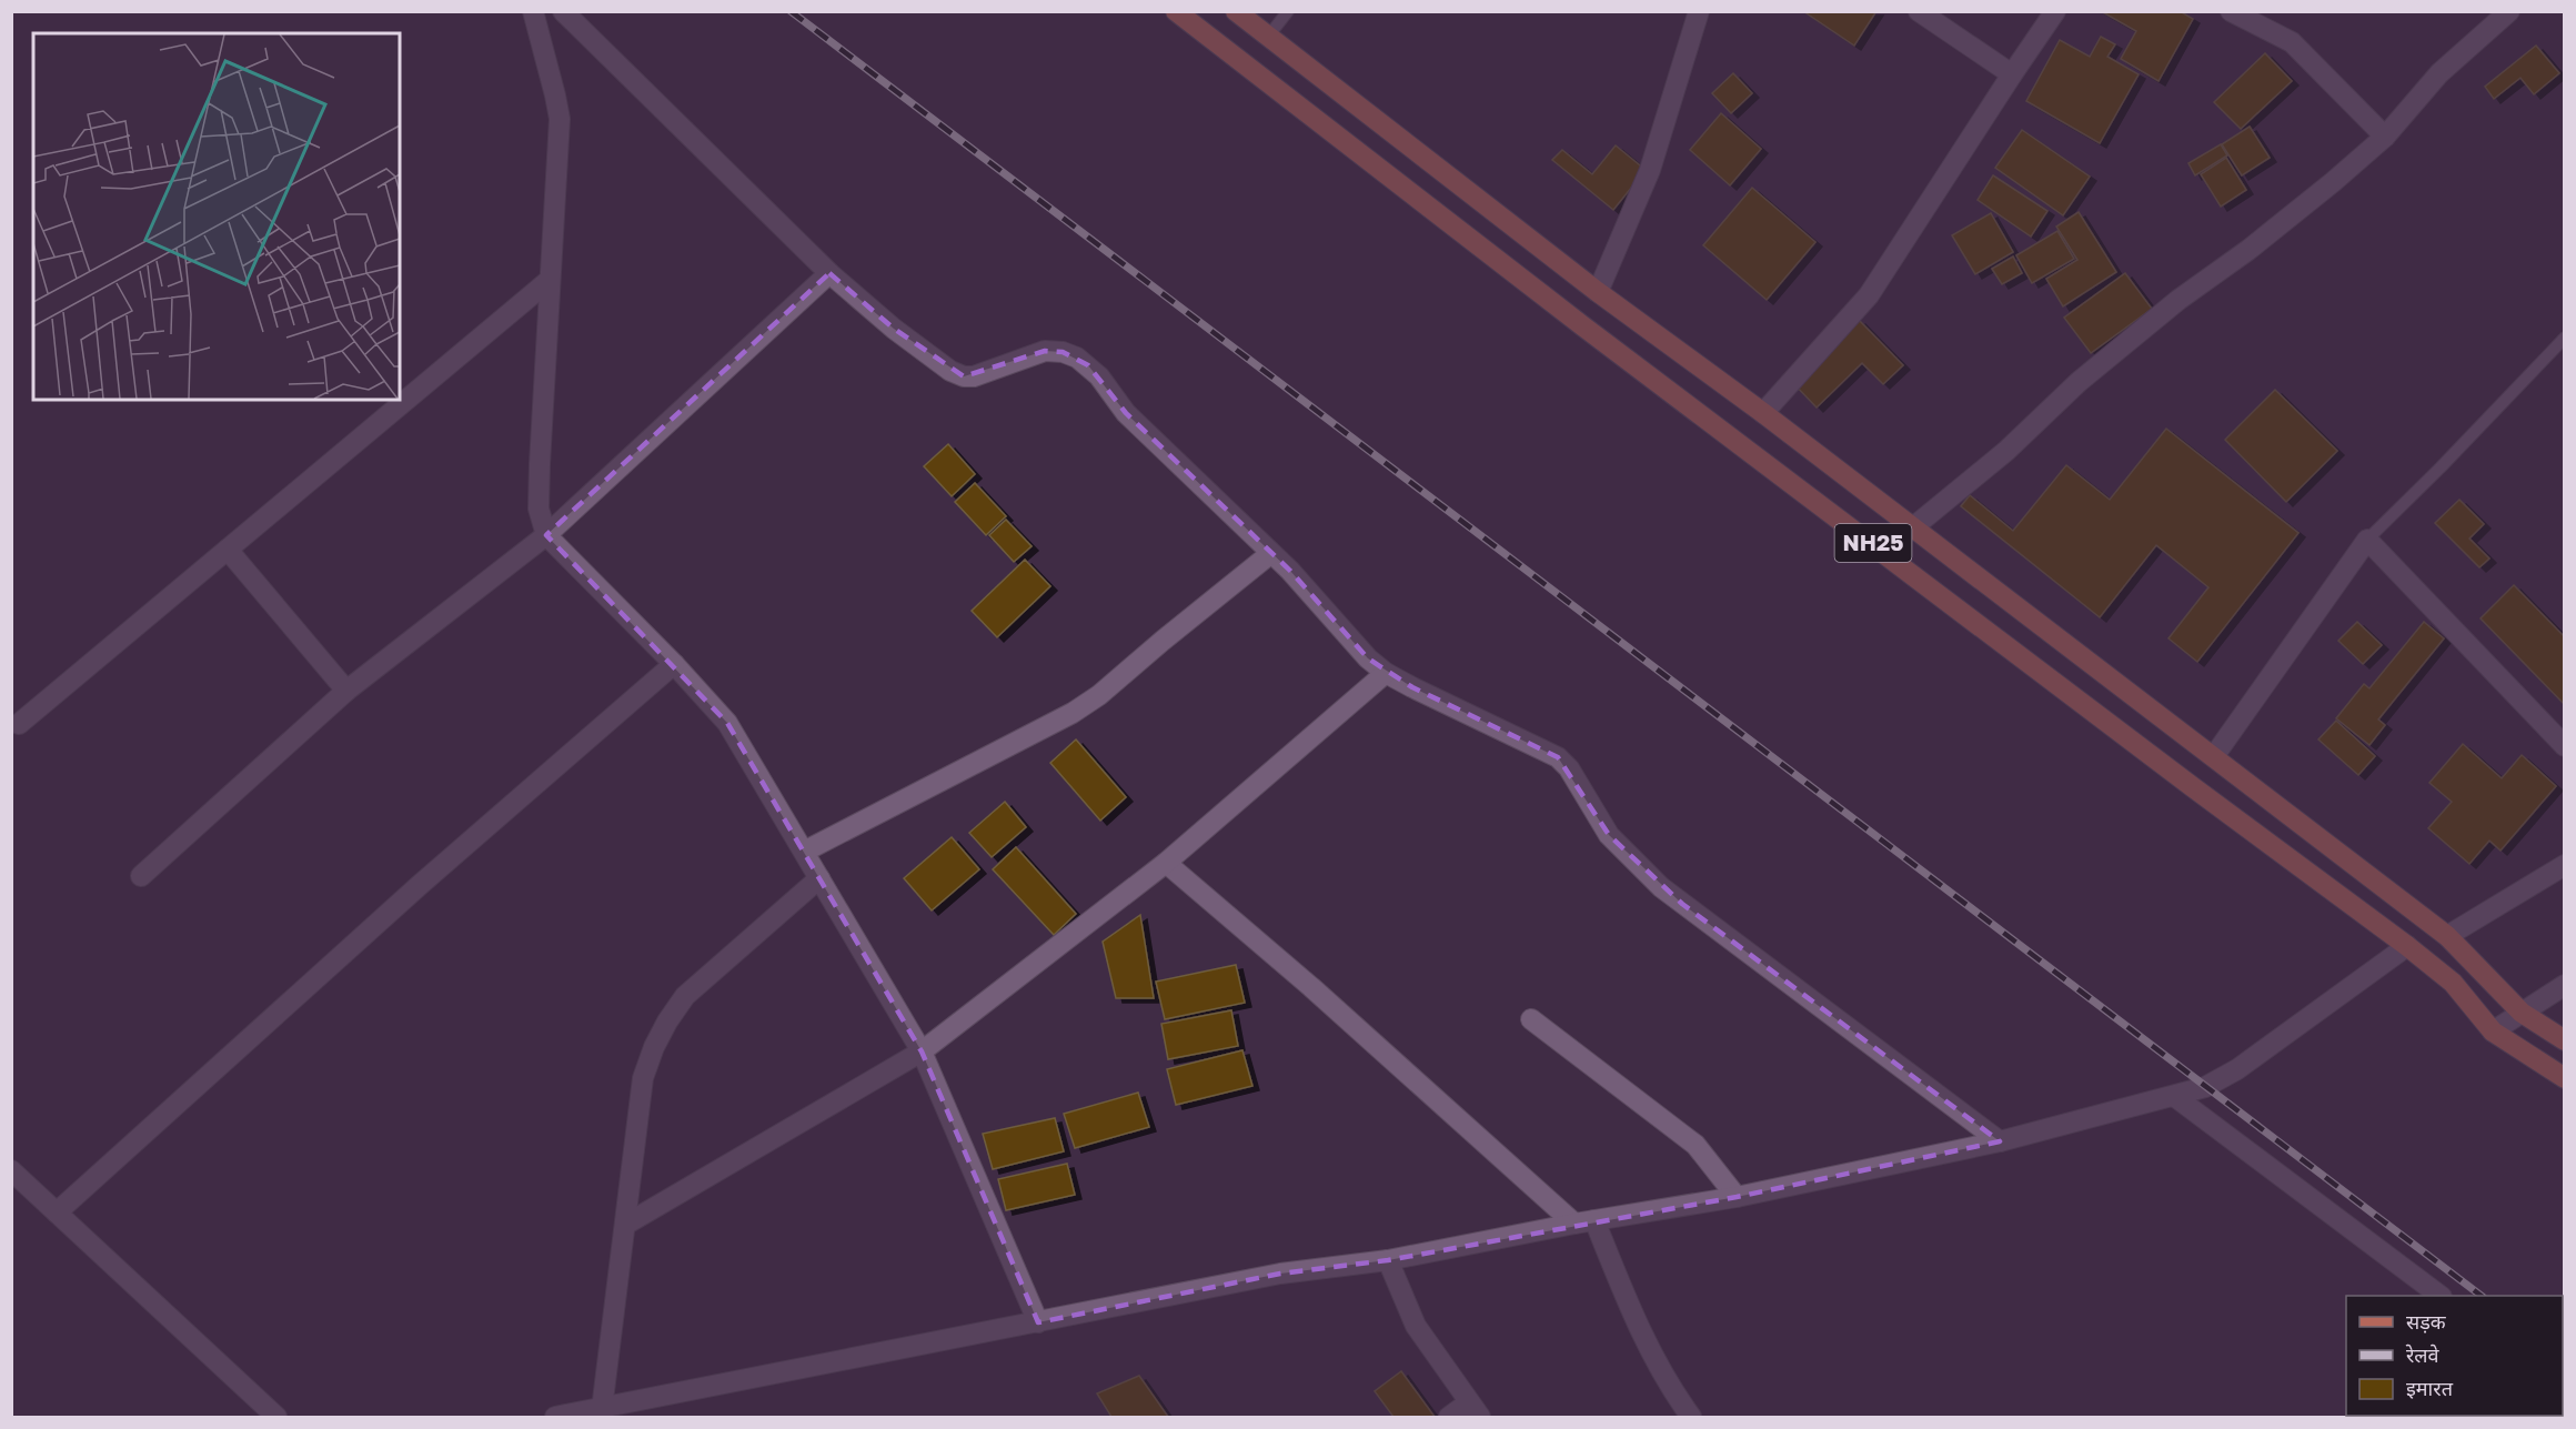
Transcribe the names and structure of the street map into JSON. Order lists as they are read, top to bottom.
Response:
{
  "streets": {
    "main road": ["NH25"]
  },
  "legend": ["सड़क", "रेलवे", "इमारत"]
}
